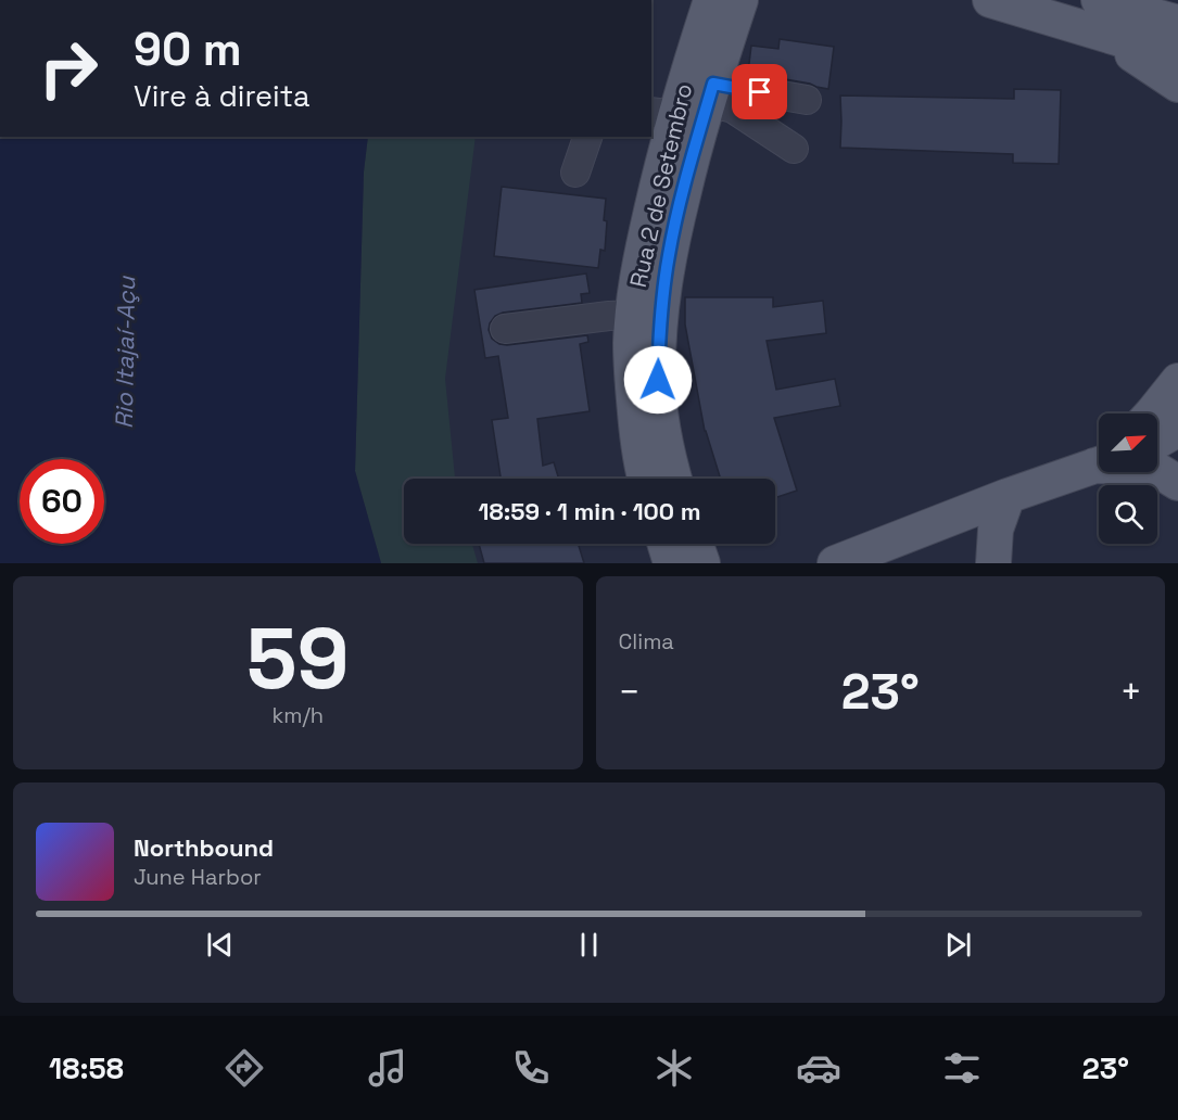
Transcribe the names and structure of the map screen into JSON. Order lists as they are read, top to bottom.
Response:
{
  "streets": {
    "main road": ["Rua 2 de Setembro"]
  },
  "water": ["Rio Itajaí-Açu"],
  "north": "top right",
  "page": {
    "turn": ["90 m", "Vire à direita"],
    "limit": "60",
    "trip": "18:59 · 1 min · 100 m",
    "tile": [
      ["59", "km/h"],
      "Clima"
    ],
    "heat": ["−", "23°", "+"],
    "song": ["Northbound", "June Harbor"],
    "tabs": ["18:58", "23°"]
  }
}
